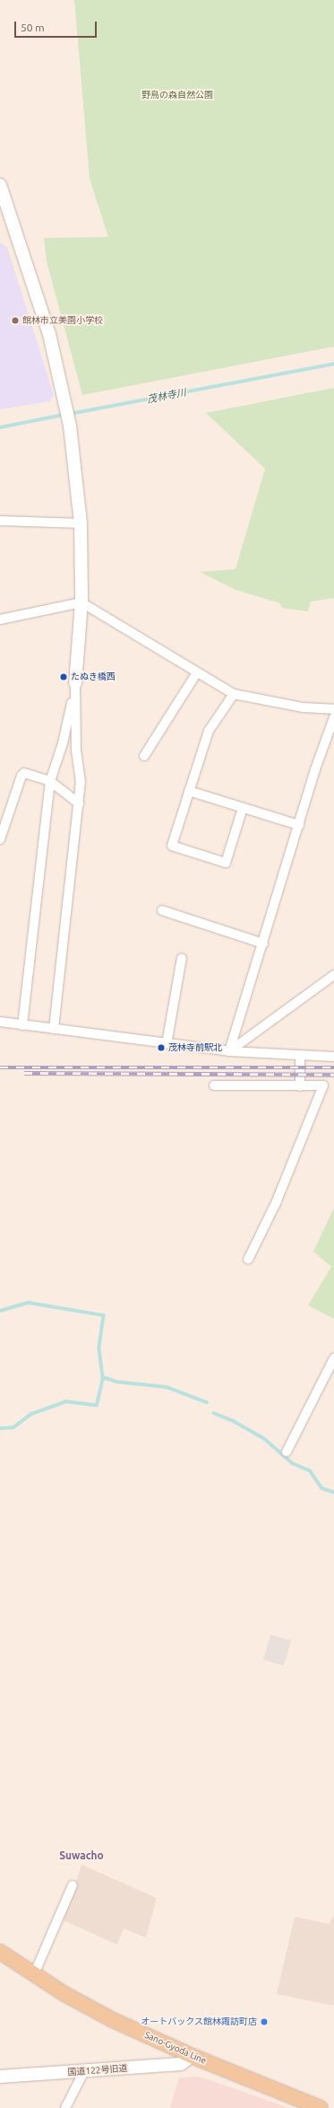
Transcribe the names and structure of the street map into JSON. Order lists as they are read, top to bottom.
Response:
{
  "streets": {
    "main road": ["Sano-Gyoda Line"],
    "street": ["国道122号旧道"]
  },
  "crossings": [
    ["Sano-Gyoda Line", "国道122号旧道"]
  ],
  "districts": ["Suwacho"],
  "water": ["茂林寺川"],
  "parks": ["野鳥の森自然公園"],
  "places": [
    "館林市立美園小学校",
    "たぬき橋西",
    "茂林寺前駅北",
    "オートバックス館林諏訪町店"
  ],
  "scale_bar": "50 m"
}
